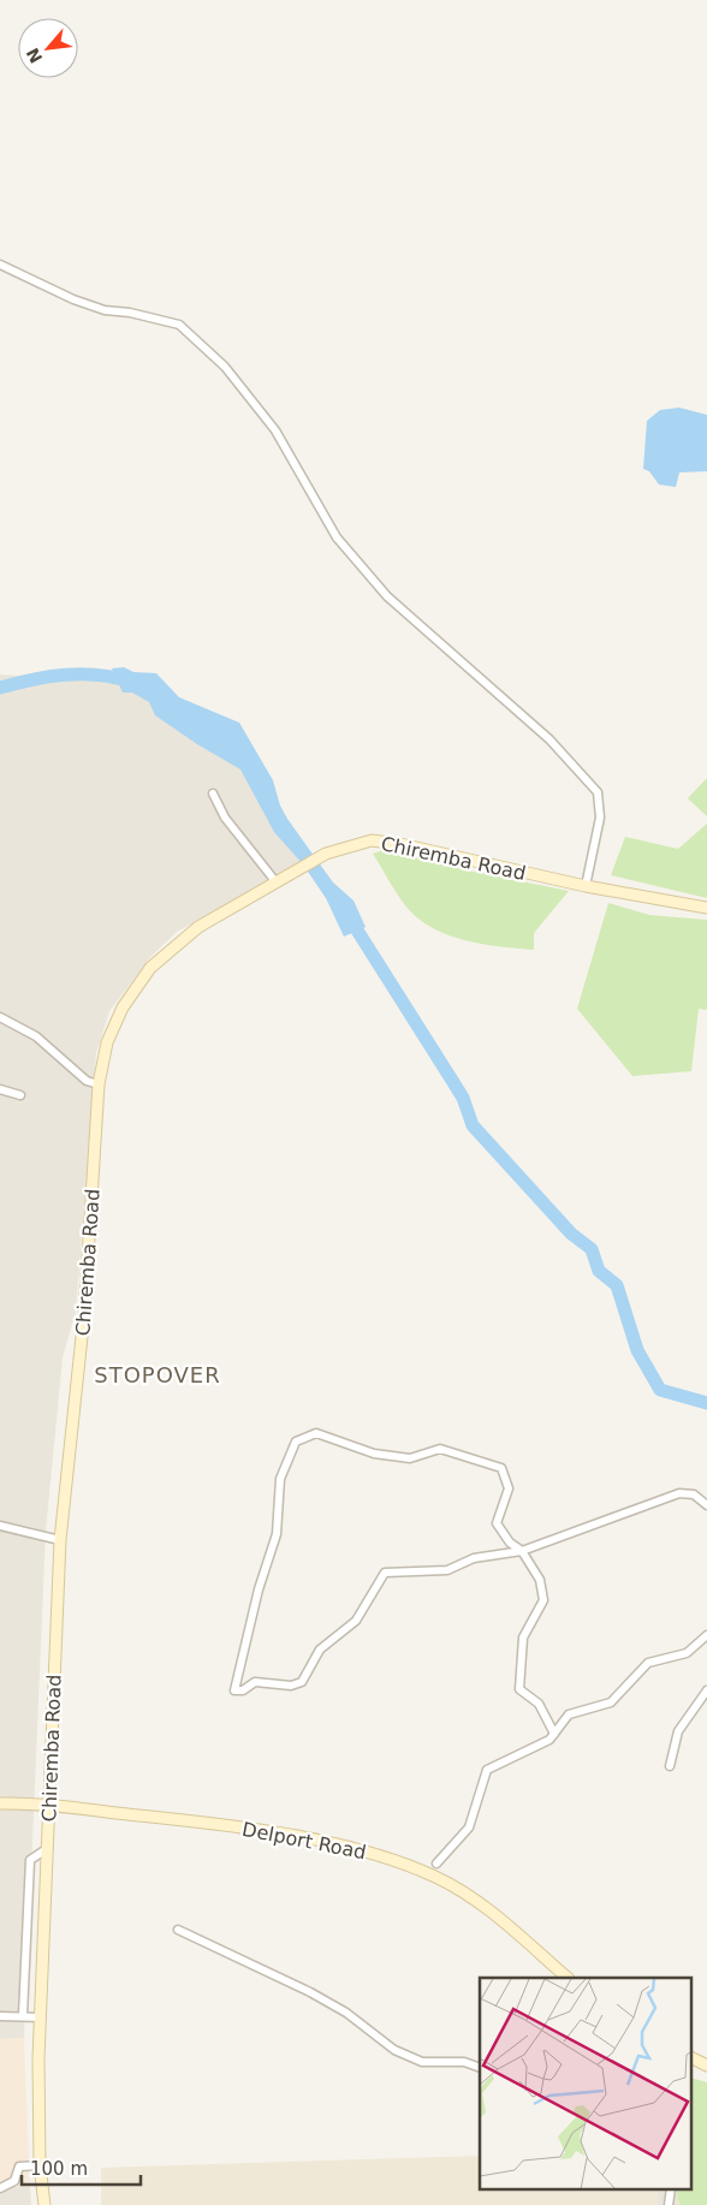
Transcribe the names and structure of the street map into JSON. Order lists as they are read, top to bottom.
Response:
{
  "streets": {
    "main road": ["Chiremba Road", "Delport Road"]
  },
  "crossings": [
    ["Chiremba Road", "Delport Road"]
  ],
  "districts": ["STOPOVER"],
  "scale_bar": "100 m",
  "north": "bottom left"
}
